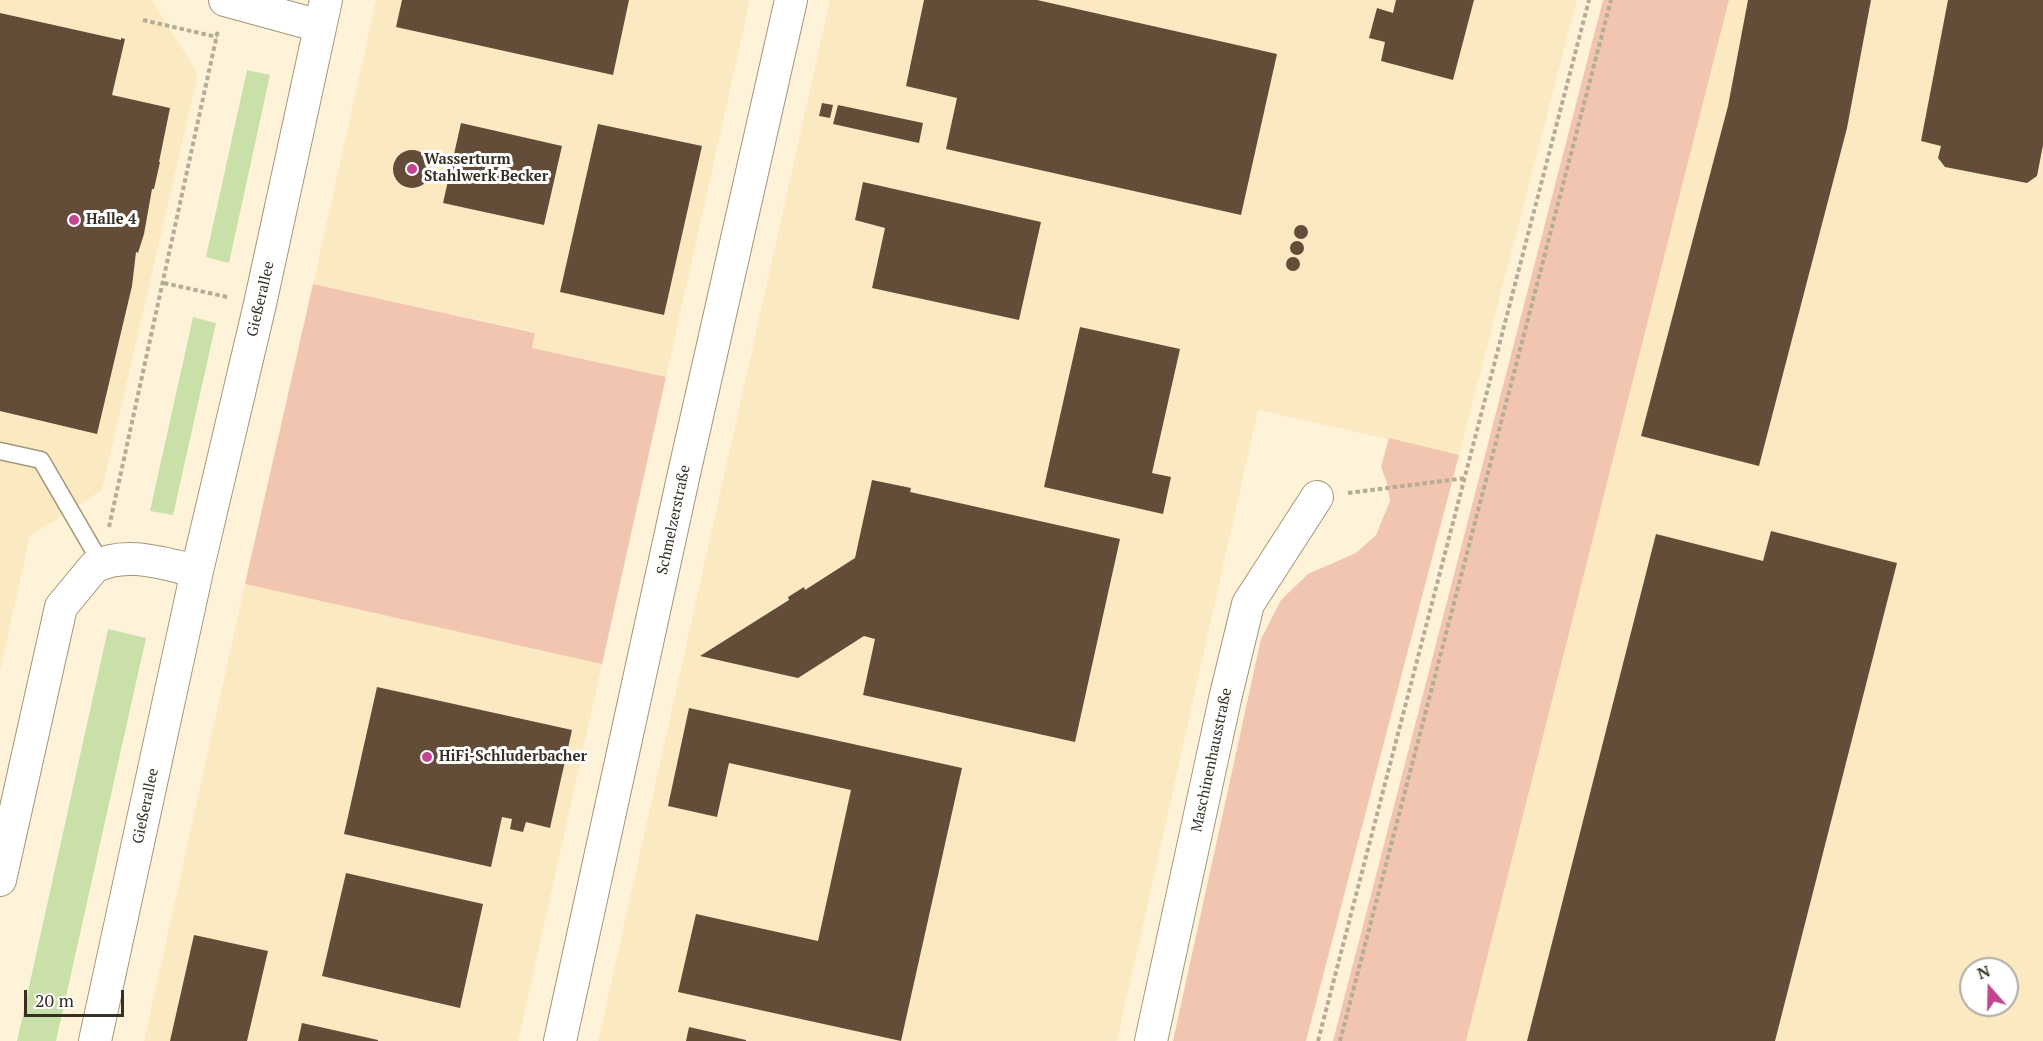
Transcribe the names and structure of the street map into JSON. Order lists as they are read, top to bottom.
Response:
{
  "streets": {
    "street": ["Gießerallee", "Schmelzerstraße", "Maschinenhausstraße"]
  },
  "places": ["Wasserturm Stahlwerk Becker", "Halle 4", "HiFi-Schluderbacher"],
  "scale_bar": "20 m",
  "north": "top"
}
